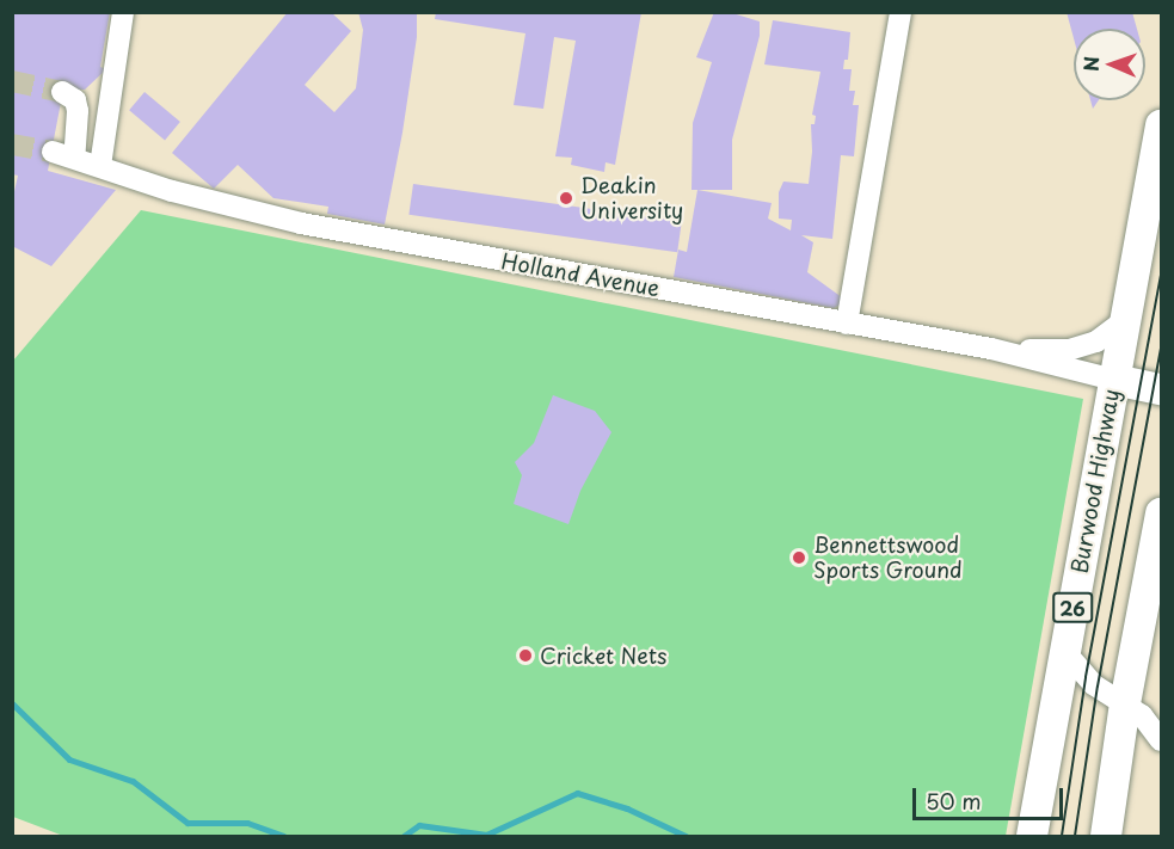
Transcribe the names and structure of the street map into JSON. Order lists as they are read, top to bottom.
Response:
{
  "streets": {
    "highway": ["Burwood Highway", "26"],
    "lane": ["Holland Avenue"]
  },
  "crossings": [
    ["Holland Avenue", "Burwood Highway"]
  ],
  "places": ["Deakin University", "Bennettswood Sports Ground", "Cricket Nets"],
  "scale_bar": "50 m",
  "north": "left"
}
